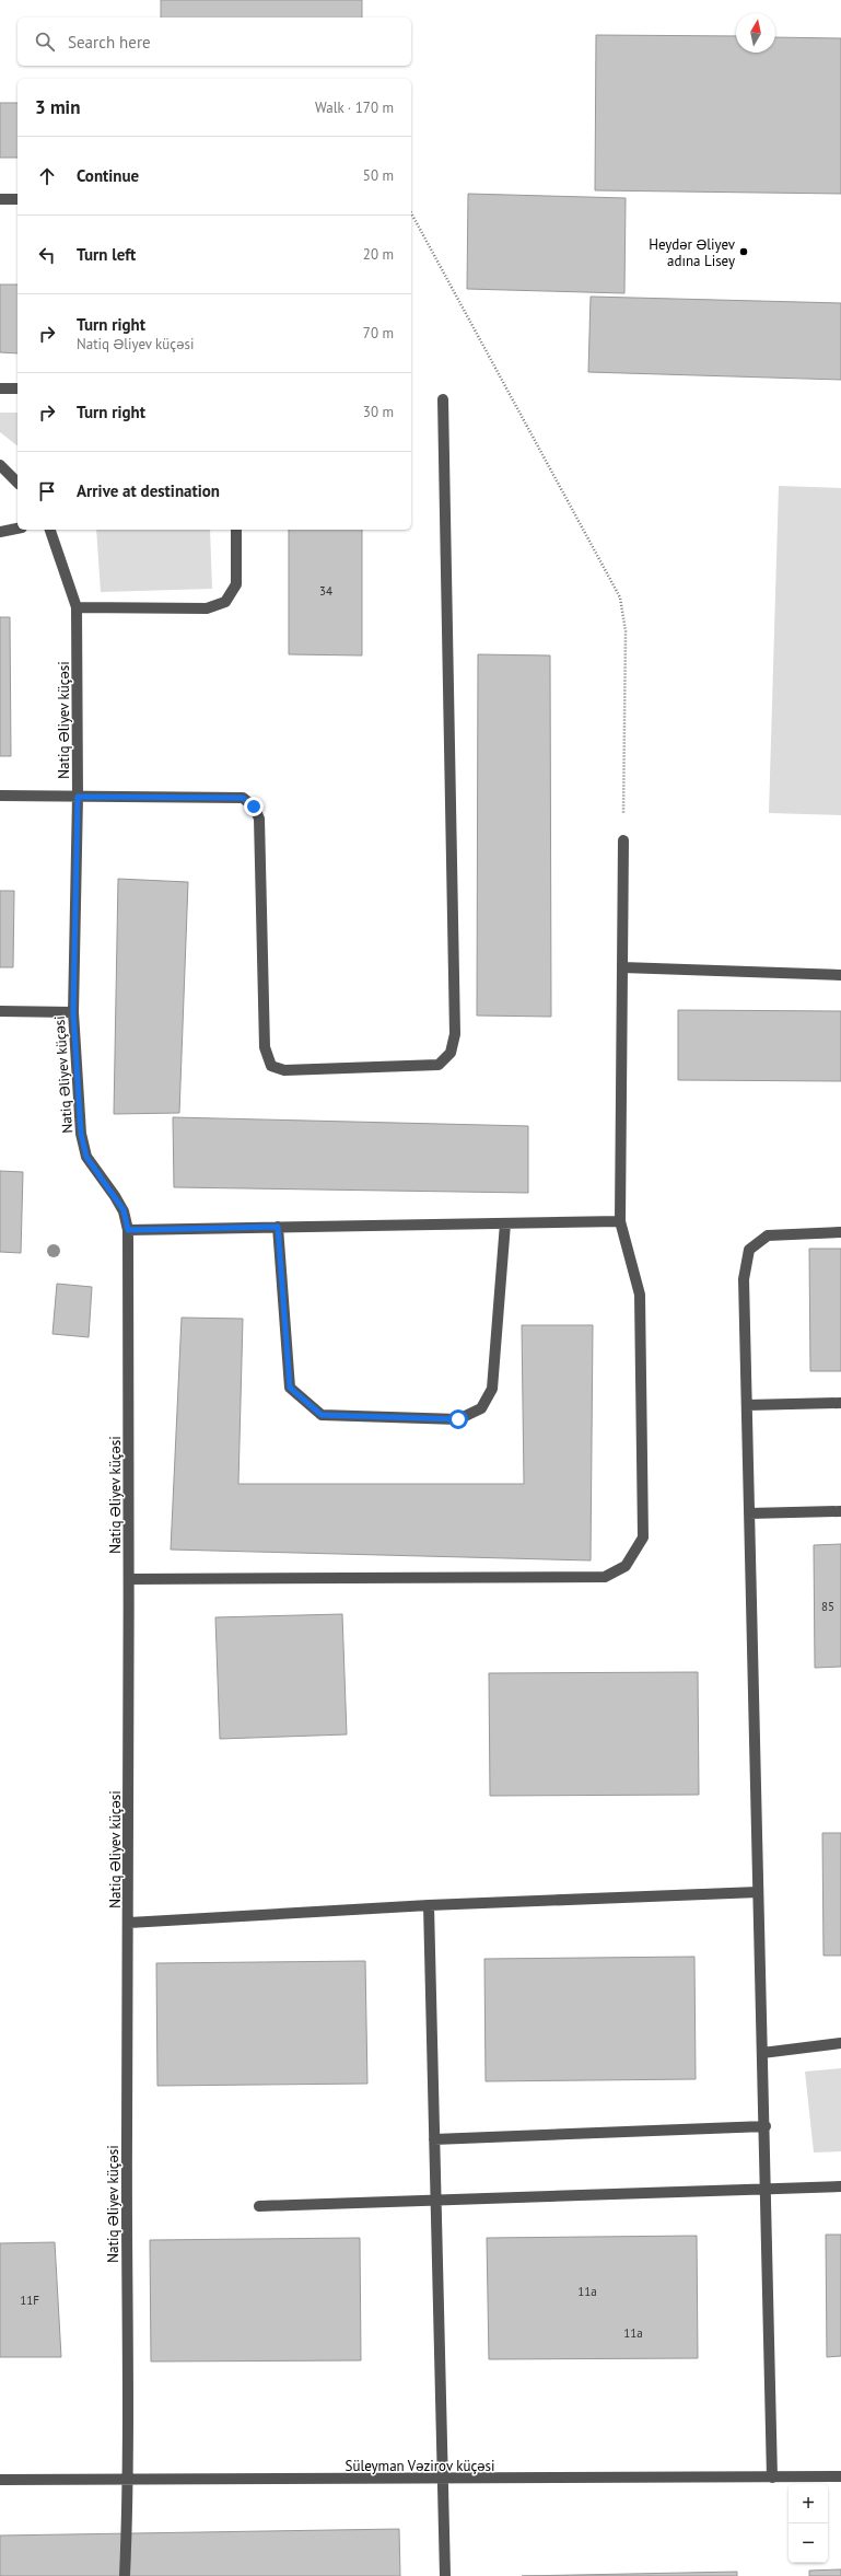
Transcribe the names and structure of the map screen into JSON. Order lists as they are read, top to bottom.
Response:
{
  "streets": {
    "street": ["Natiq Əliyev küçəsi", "Süleyman Vəzirov küçəsi"]
  },
  "crossings": [
    ["Natiq Əliyev küçəsi", "Süleyman Vəzirov küçəsi"]
  ],
  "places": ["Heydər Əliyev adına Lisey"],
  "house_numbers": [
    "34",
    "85",
    "11a",
    "11F",
    "11a"
  ],
  "north": "top",
  "page": {
    "search": "Search here",
    "heading": ["3 min", "Walk · 170 m"],
    "list": [
      ["Continue", "50 m"],
      ["Turn left", "20 m"],
      ["Turn right", "Natiq Əliyev küçəsi", "70 m"],
      ["Turn right", "30 m"],
      "Arrive at destination"
    ],
    "map_buttons": ["+", "−"]
  }
}
